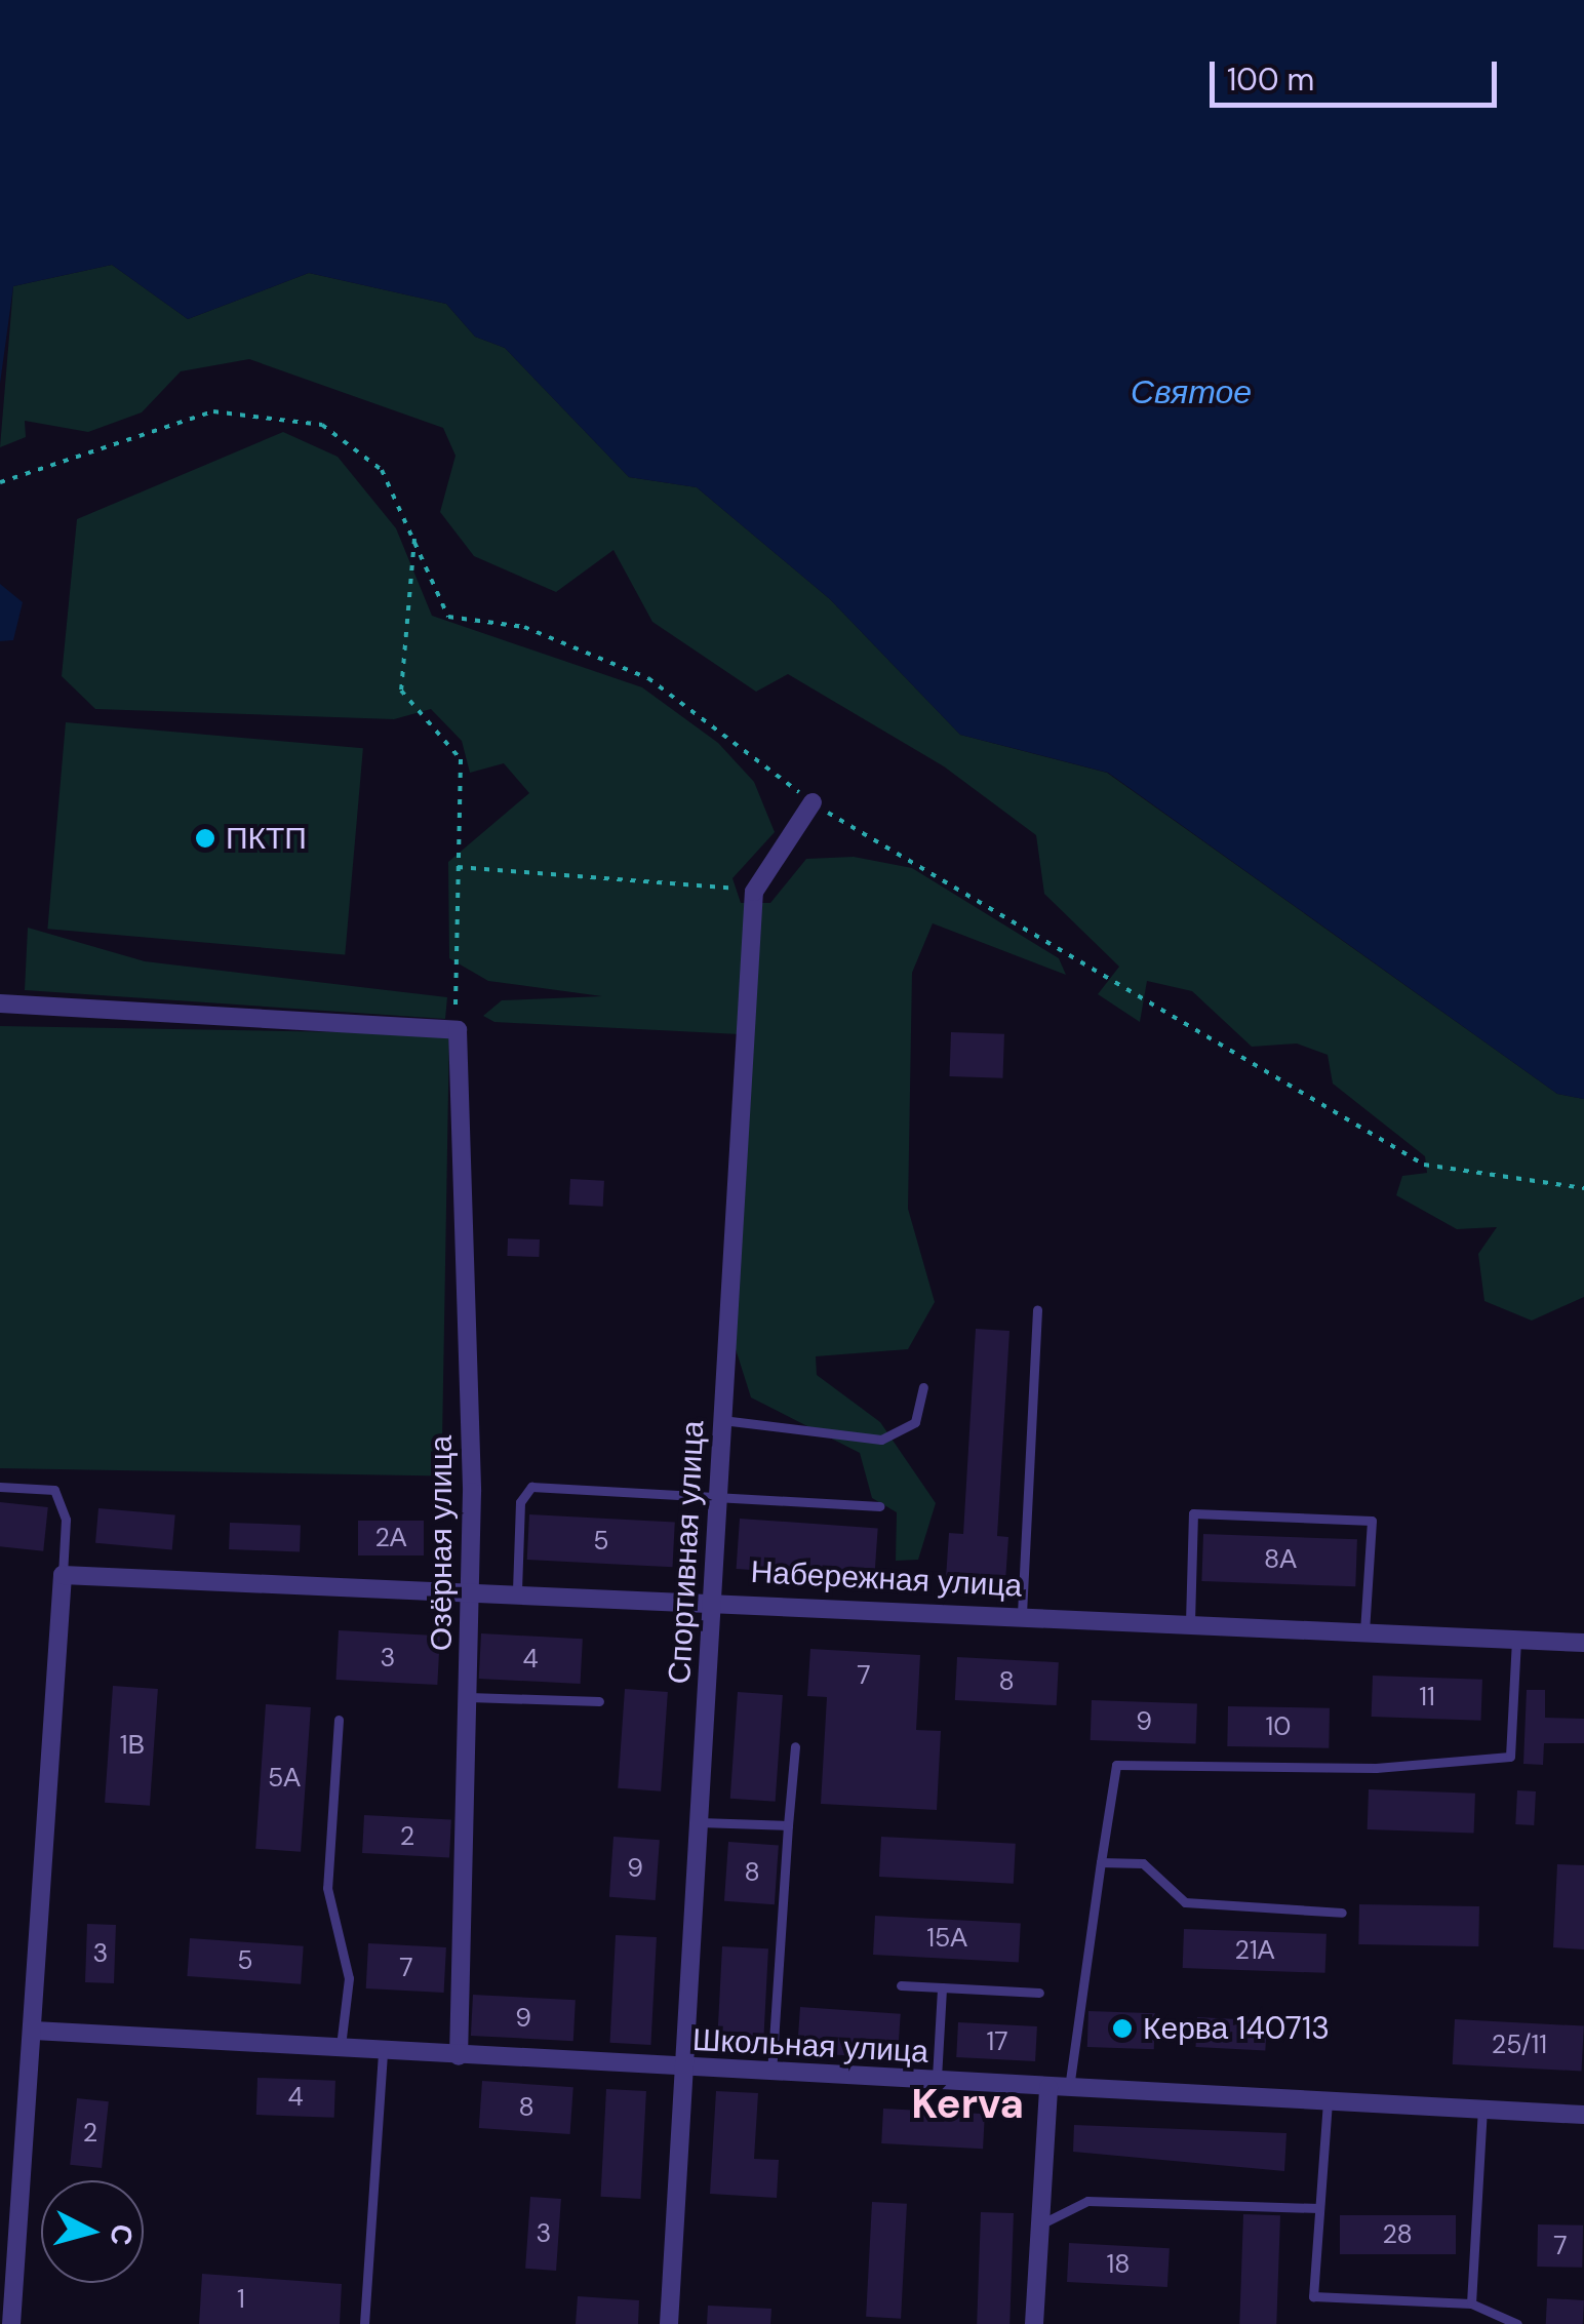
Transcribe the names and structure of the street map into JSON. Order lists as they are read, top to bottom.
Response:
{
  "streets": {
    "street": [
      "Озёрная улица",
      "Спортивная улица",
      "Набережная улица",
      "Школьная улица"
    ]
  },
  "crossings": [
    ["Озёрная улица", "Набережная улица"],
    ["Озёрная улица", "Школьная улица"],
    ["Спортивная улица", "Набережная улица"],
    ["Спортивная улица", "Школьная улица"]
  ],
  "districts": ["Kerva"],
  "water": ["Святое"],
  "places": ["ПКТП", "Керва 140713"],
  "house_numbers": [
    "2А",
    "5",
    "8А",
    "3",
    "4",
    "7",
    "8",
    "11",
    "9",
    "10",
    "1В",
    "5А",
    "2",
    "9",
    "8",
    "15А",
    "21А",
    "3",
    "5",
    "7",
    "9",
    "17",
    "25/11",
    "4",
    "8",
    "2",
    "3",
    "28",
    "7",
    "18",
    "1"
  ],
  "scale_bar": "100 m",
  "north": "right"
}
